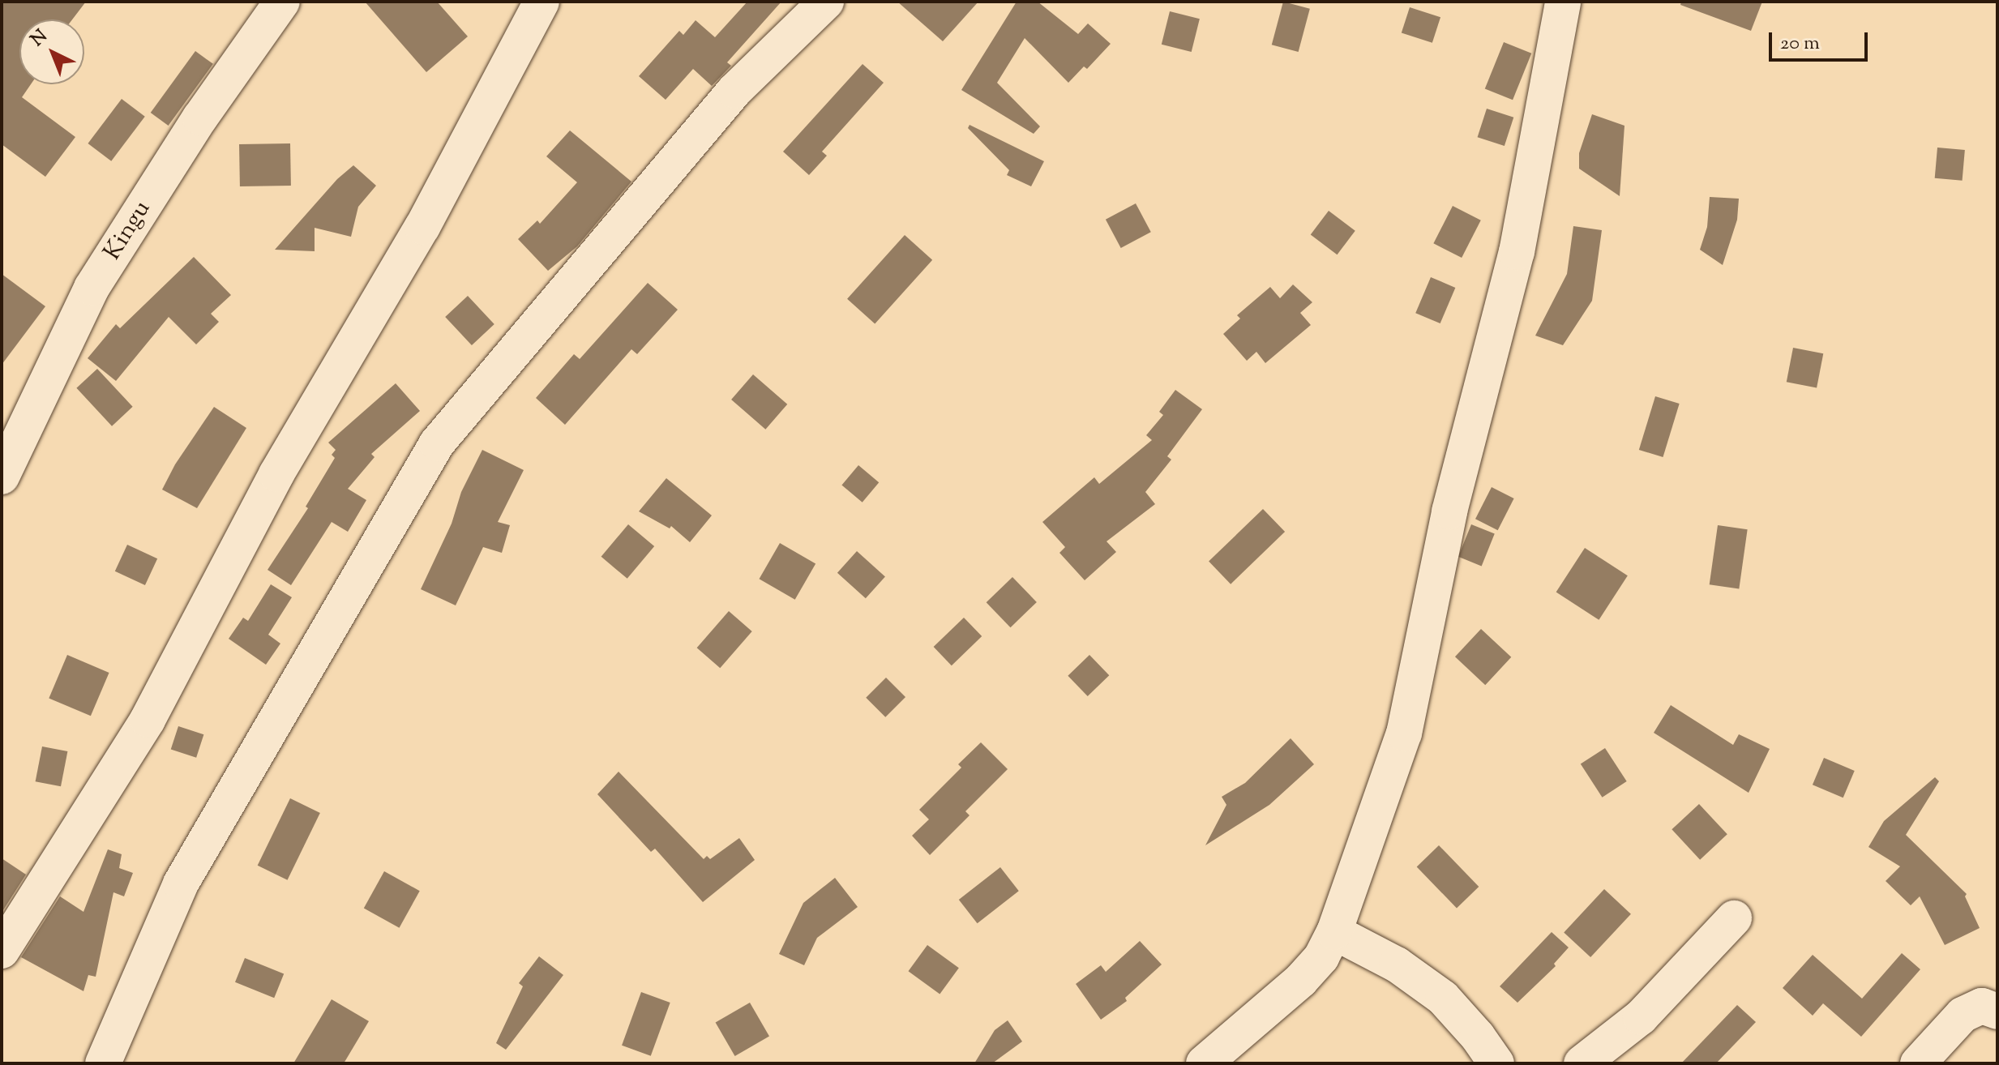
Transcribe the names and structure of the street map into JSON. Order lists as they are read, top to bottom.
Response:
{
  "streets": {
    "street": ["Kingu"]
  },
  "scale_bar": "20 m",
  "north": "top left"
}
